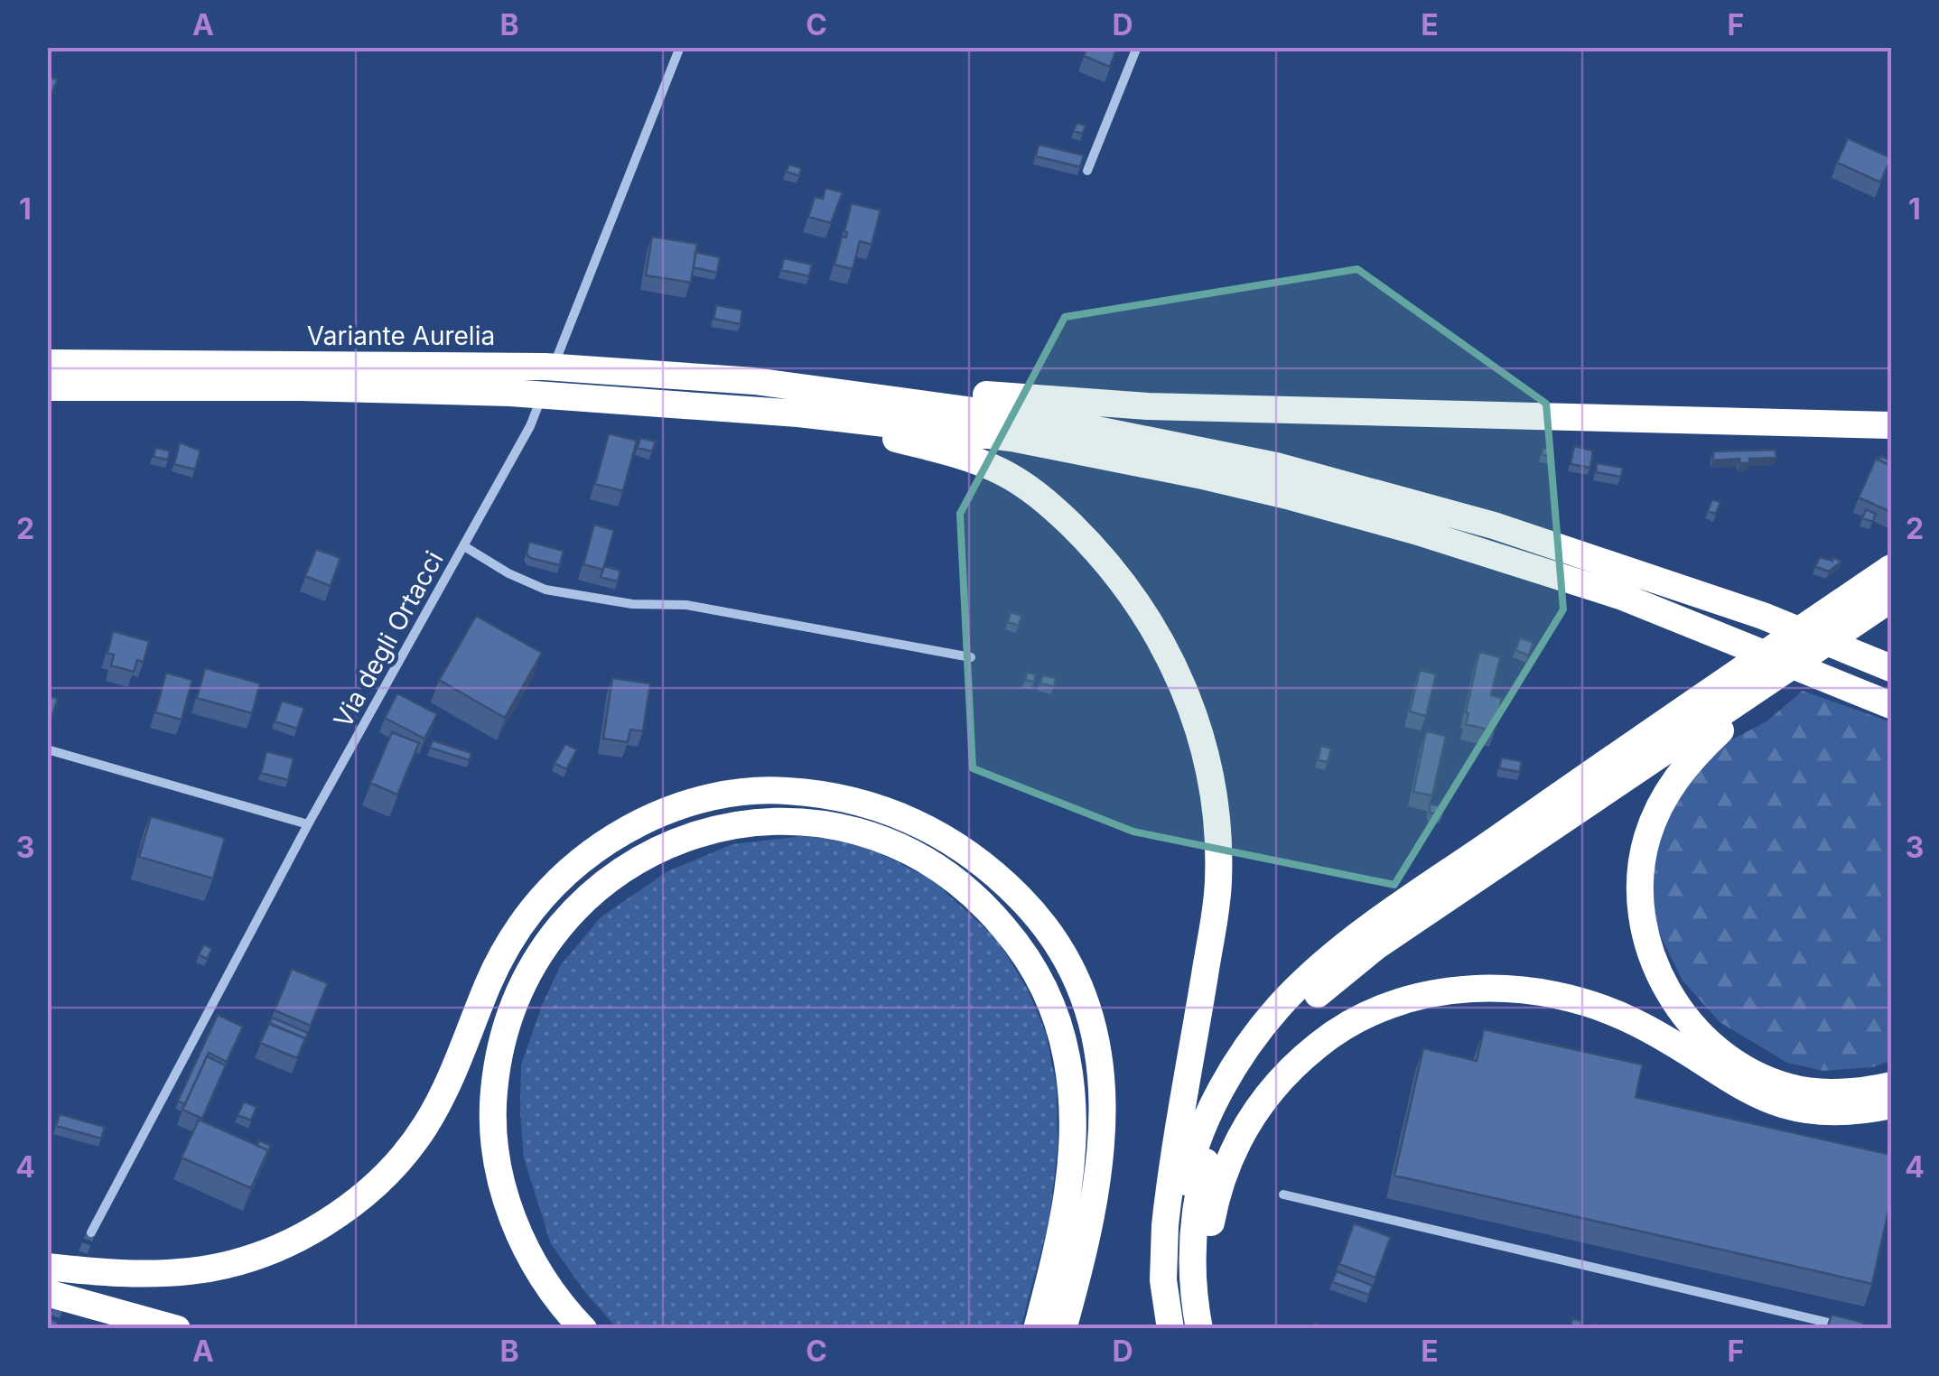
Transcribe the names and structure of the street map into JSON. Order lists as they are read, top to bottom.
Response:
{
  "streets": {
    "highway": ["Variante Aurelia"],
    "street": ["Via degli Ortacci"]
  },
  "grid": {
    "columns": [
      "A",
      "B",
      "C",
      "D",
      "E",
      "F"
    ],
    "rows": [
      "1",
      "2",
      "3",
      "4"
    ]
  }
}
